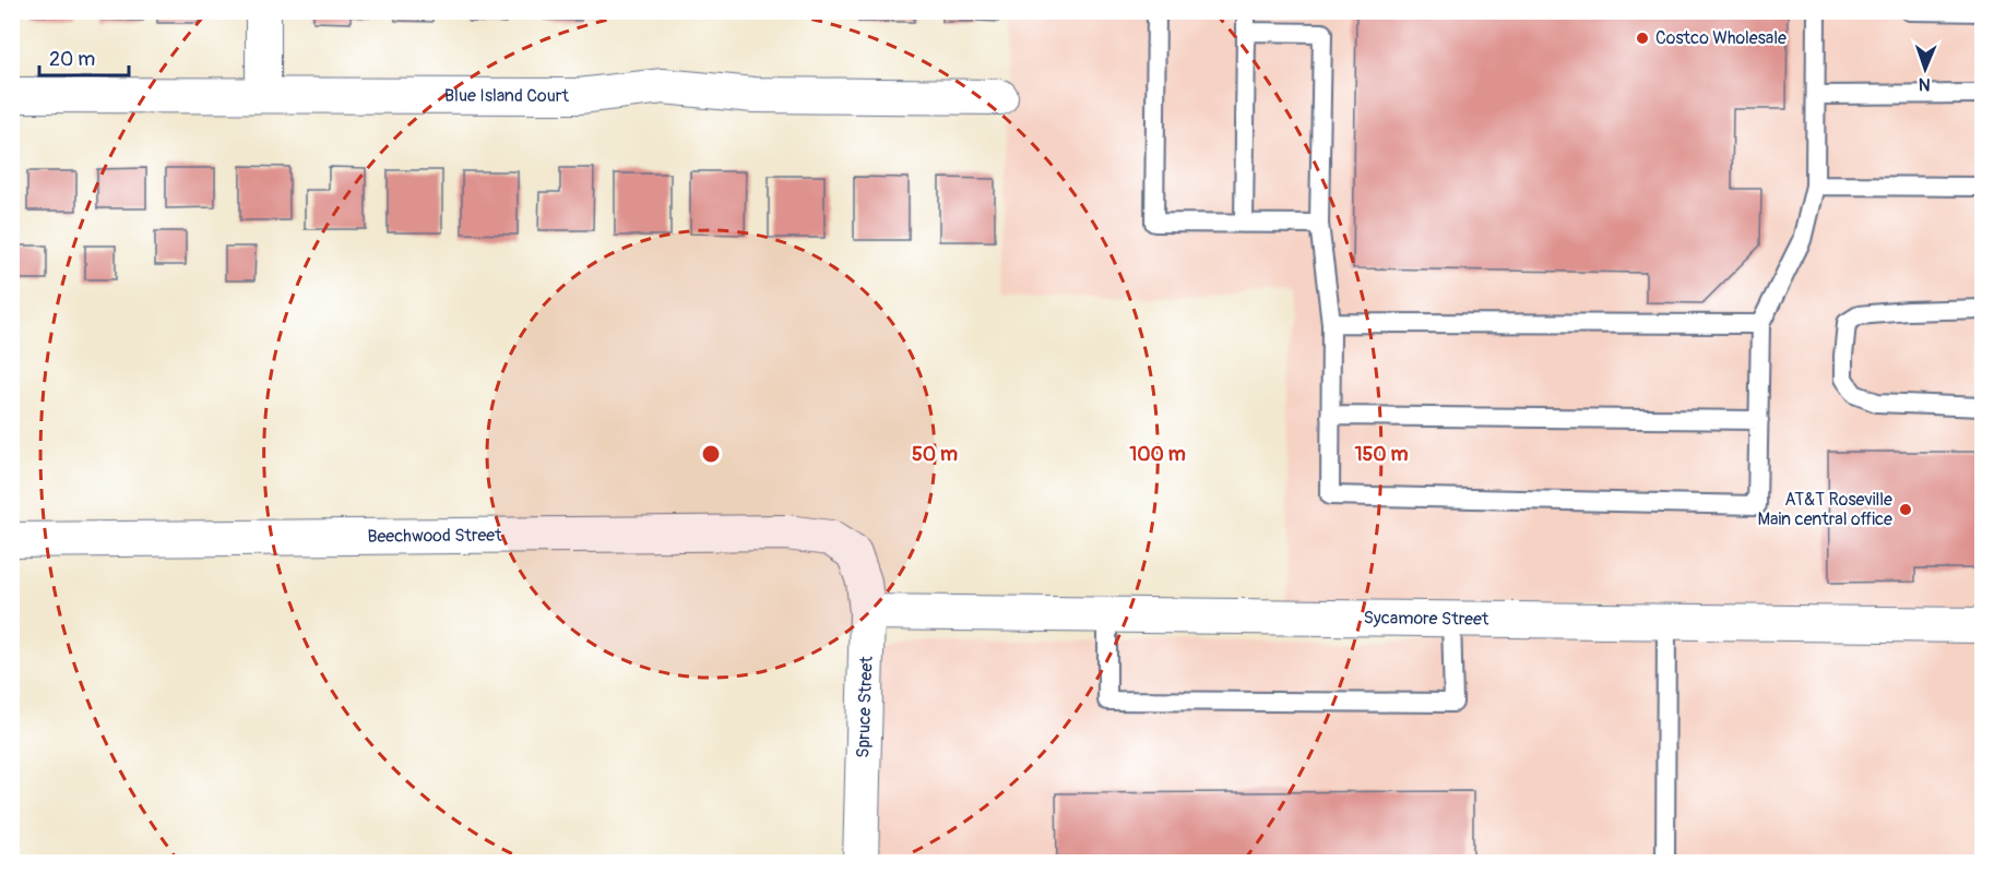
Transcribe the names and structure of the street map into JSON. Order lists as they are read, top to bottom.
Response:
{
  "streets": {
    "street": [
      "Blue Island Court",
      "Beechwood Street",
      "Sycamore Street",
      "Spruce Street"
    ]
  },
  "crossings": [
    ["Beechwood Street", "Spruce Street"],
    ["Sycamore Street", "Spruce Street"]
  ],
  "places": ["Costco Wholesale", "AT&T Roseville Main central office"],
  "scale_bar": "20 m",
  "north": "bottom",
  "rings": ["50 m", "100 m", "150 m"]
}
